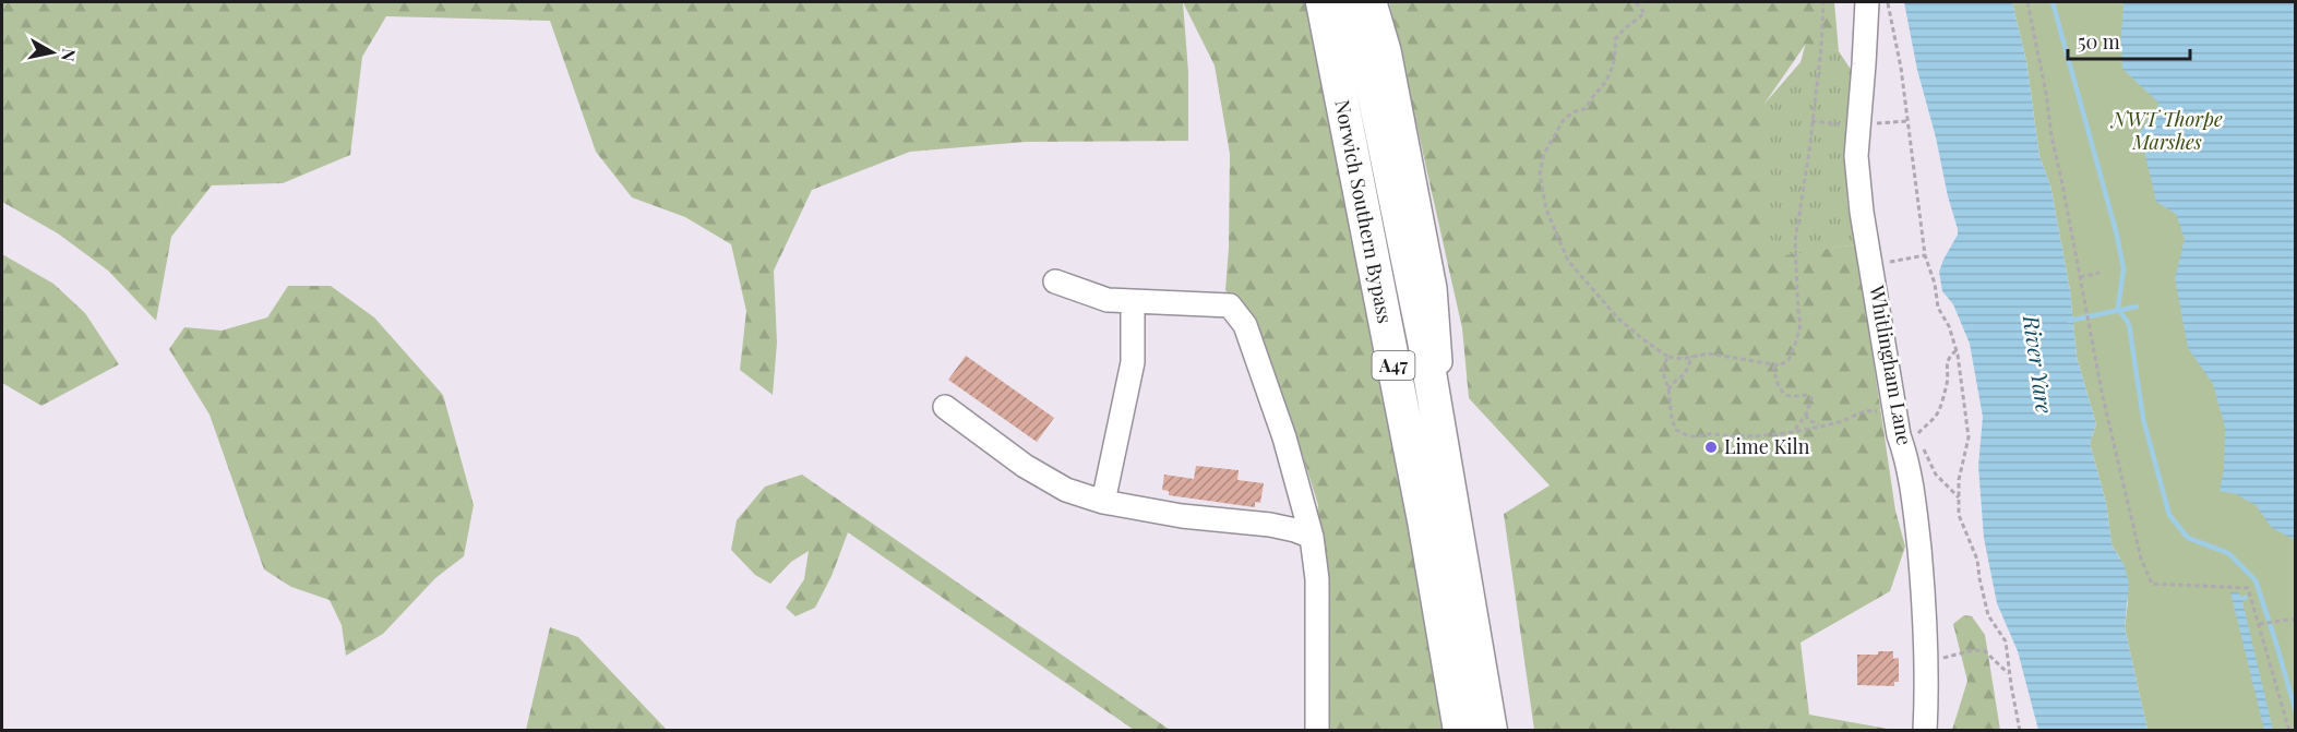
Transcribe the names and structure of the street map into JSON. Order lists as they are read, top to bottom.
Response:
{
  "streets": {
    "highway": ["Norwich Southern Bypass", "A47"],
    "street": ["Whitlingham Lane"]
  },
  "water": ["River Yare"],
  "parks": ["NWT Thorpe Marshes"],
  "places": ["Lime Kiln"],
  "scale_bar": "50 m",
  "north": "right"
}
